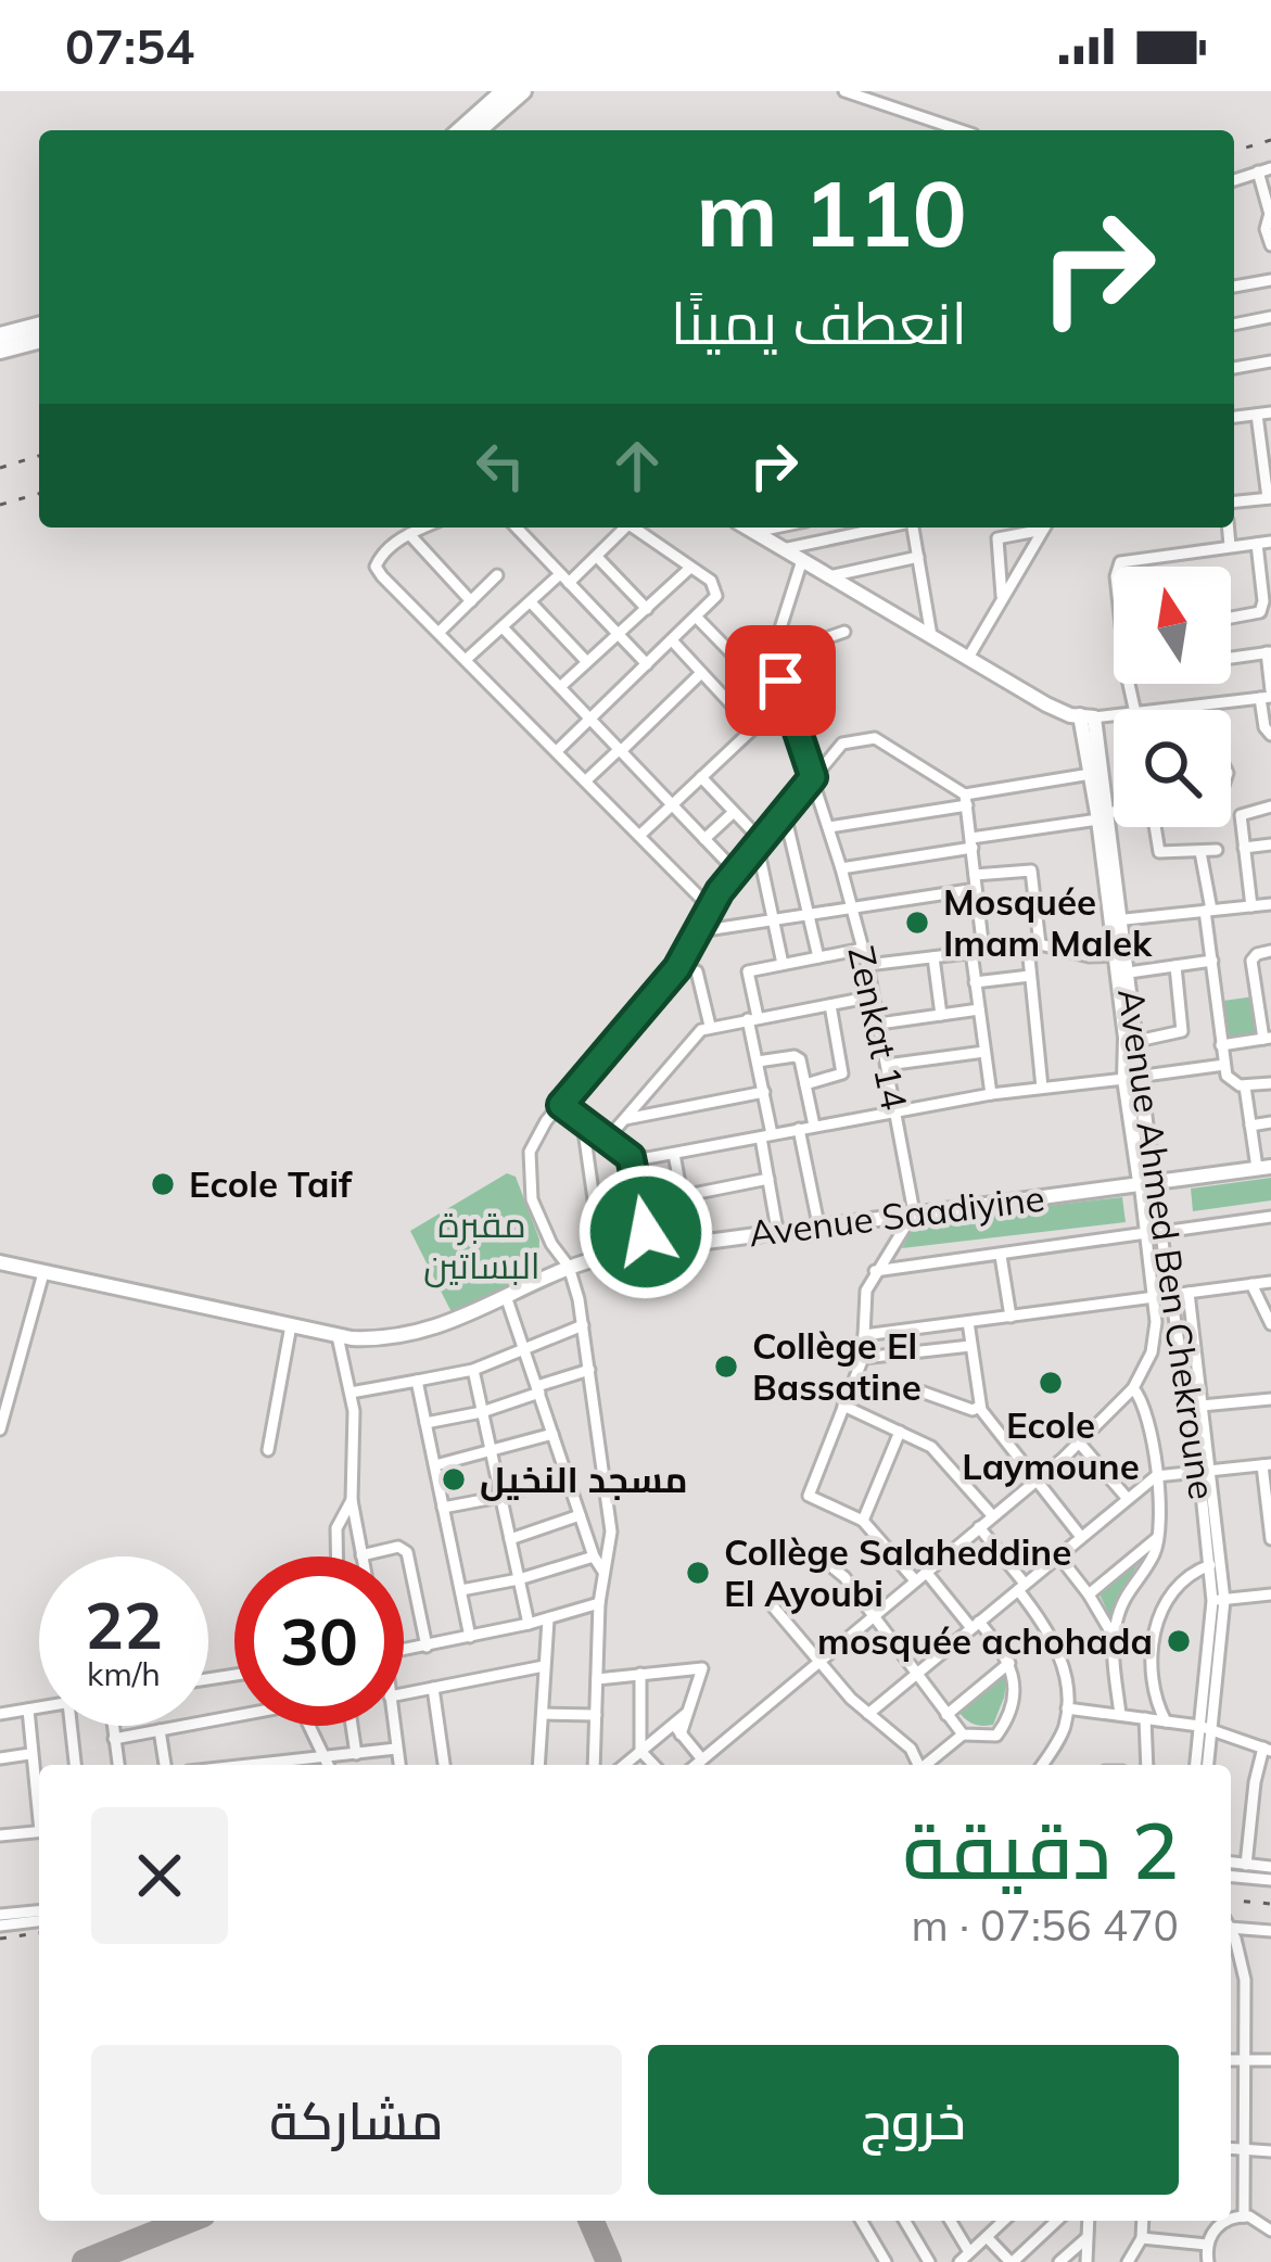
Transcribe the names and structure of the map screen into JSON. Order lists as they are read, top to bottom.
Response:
{
  "streets": {
    "main road": ["Avenue Saadiyine", "Avenue Ahmed Ben Chekroune"],
    "street": ["Zenkat 14"]
  },
  "crossings": [
    ["Zenkat 14", "Avenue Saadiyine"],
    ["Avenue Saadiyine", "Avenue Ahmed Ben Chekroune"]
  ],
  "parks": ["مقبرة البساتين"],
  "places": [
    "Mosquée Imam Malek",
    "Ecole Taif",
    "Collège El Bassatine",
    "Ecole Laymoune",
    "مسجد النخيل",
    "Collège Salaheddine El Ayoubi",
    "mosquée achohada"
  ],
  "north": "top",
  "page": {
    "status": "07:54",
    "turn": ["110 m", "انعطف يمينًا"],
    "speed": "22 km/h",
    "limit": "30",
    "heading": ["2 دقيقة", "470 m · 07:56"],
    "buttons": ["خروج", "مشاركة"]
  }
}
